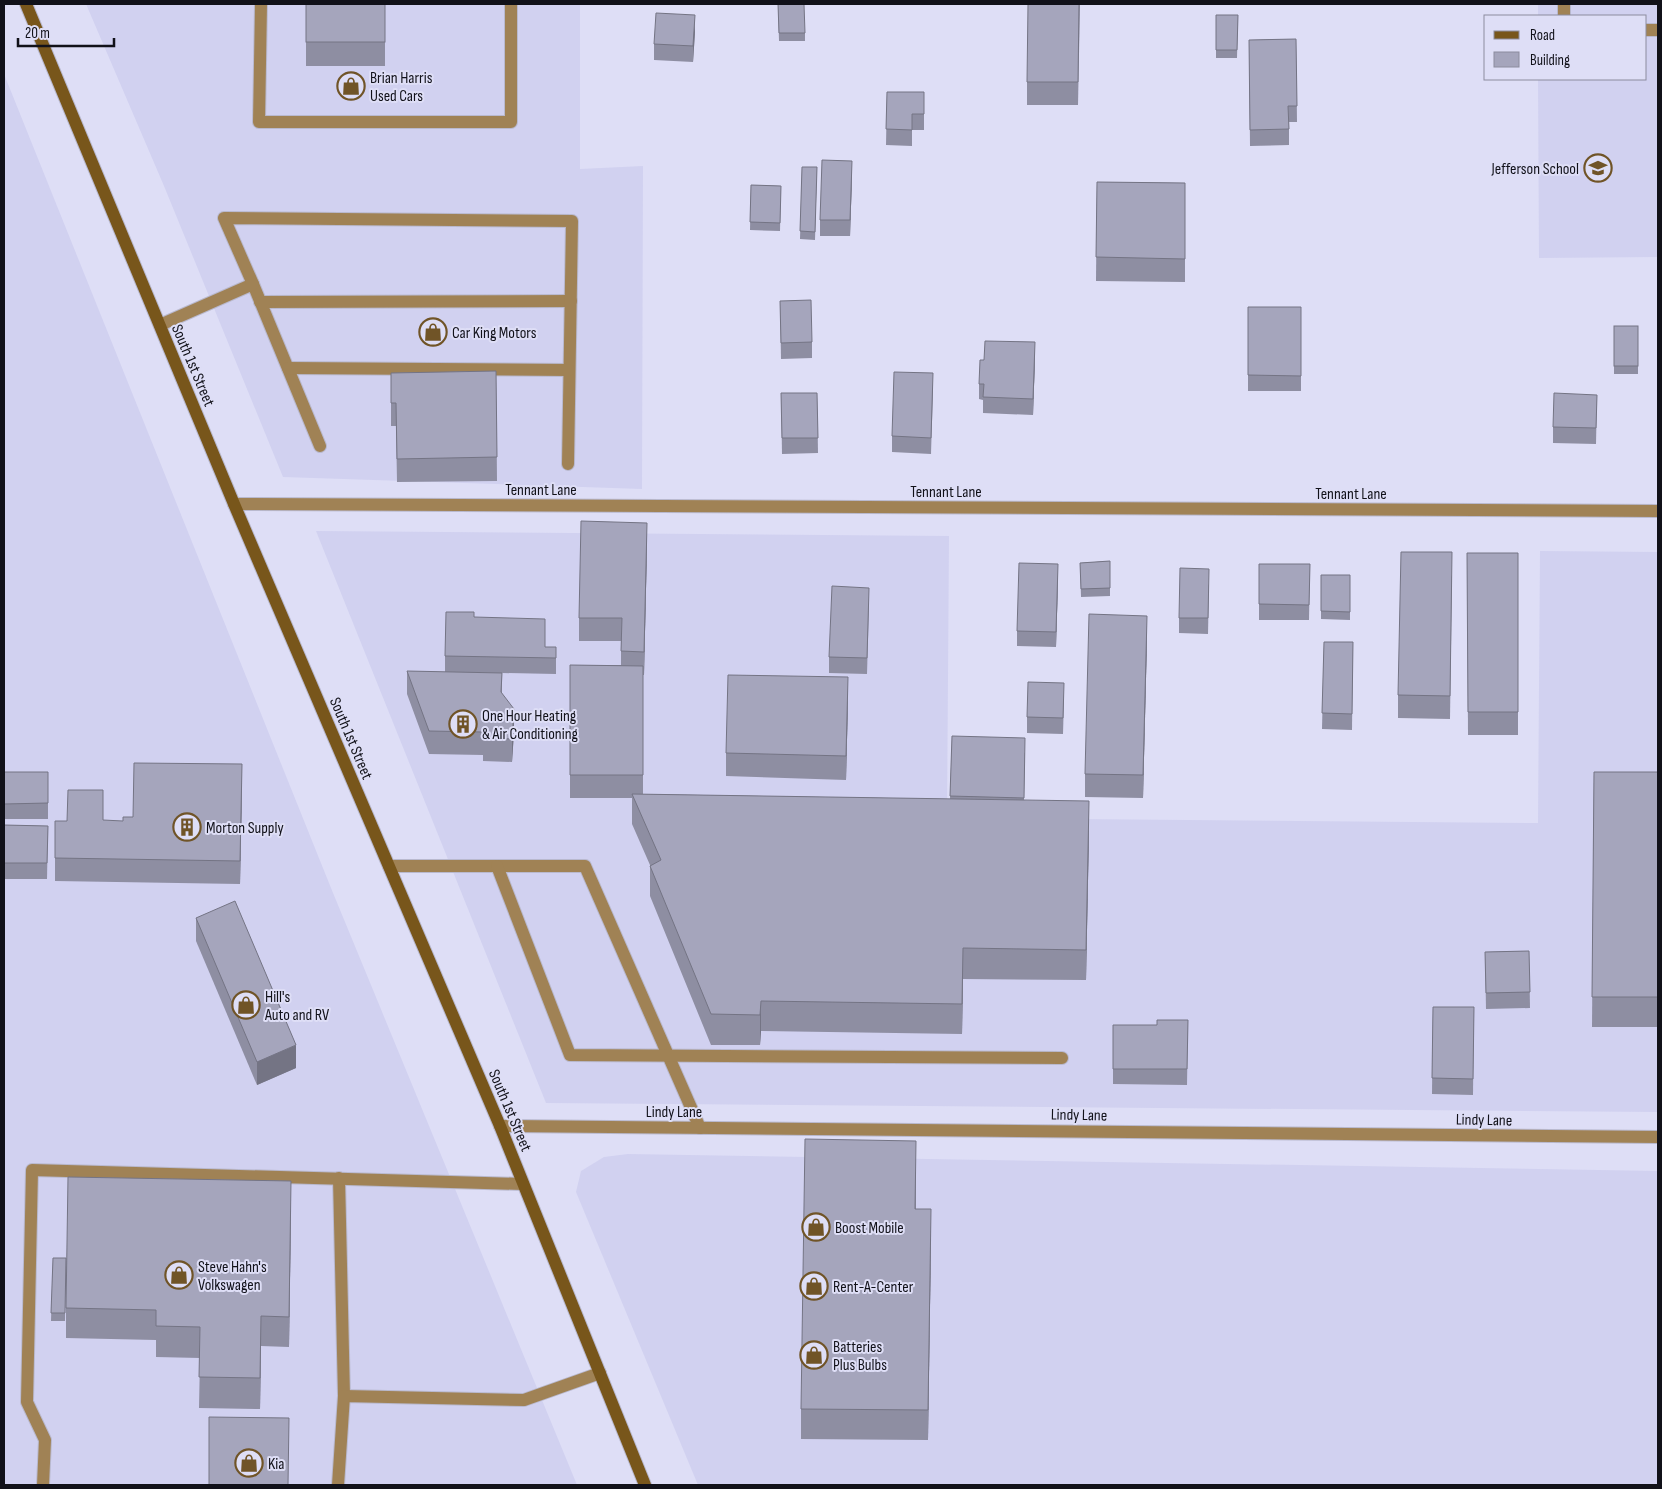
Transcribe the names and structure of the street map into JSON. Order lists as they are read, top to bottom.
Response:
{
  "streets": {
    "main road": ["South 1st Street"],
    "street": ["Tennant Lane", "Lindy Lane"]
  },
  "crossings": [
    ["South 1st Street", "Tennant Lane"],
    ["South 1st Street", "Lindy Lane"]
  ],
  "places": {
    "shop": [
      "Brian Harris Used Cars",
      "Car King Motors",
      "Hill's Auto and RV",
      "Boost Mobile",
      "Steve Hahn's Volkswagen",
      "Rent-A-Center",
      "Batteries Plus Bulbs",
      "Kia"
    ],
    "school or university": ["Jefferson School"],
    "building": ["One Hour Heating & Air Conditioning", "Morton Supply"]
  },
  "legend": ["Road", "Building"],
  "scale_bar": "20 m"
}
